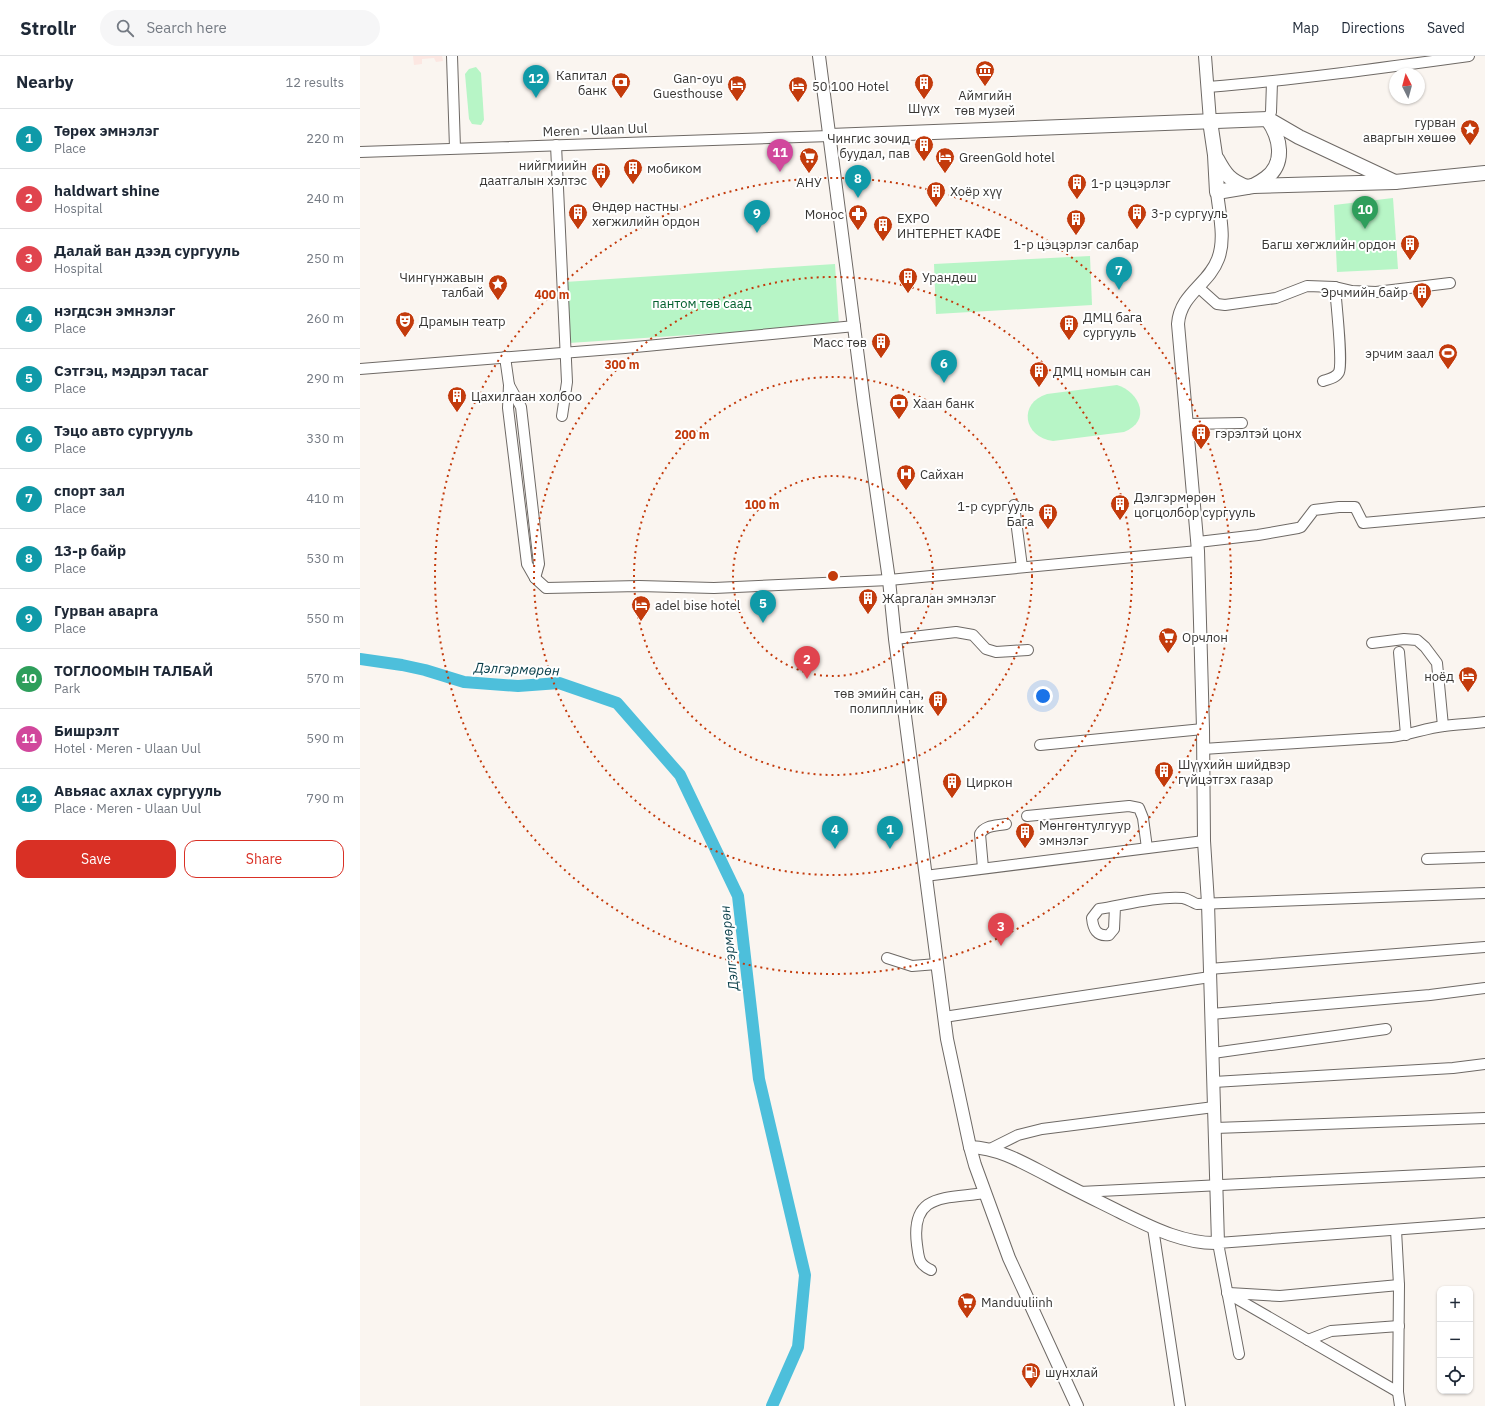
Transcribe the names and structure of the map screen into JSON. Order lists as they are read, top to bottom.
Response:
{
  "streets": {
    "street": ["Meren - Ulaan Uul"]
  },
  "water": ["Дэлгэрмөрөн"],
  "parks": ["пантом төв саад"],
  "places": {
    "museum": ["Аймгийн төв музей"],
    "bank": ["Капитал банк", "Хаан банк"],
    "building": [
      "Шүүх",
      "Чингис зочид буудал, пав",
      "мобиком",
      "нийгмиийн даатгалын хэлтэс",
      "1-р цэцэрлэг",
      "Хоёр хүү",
      "Өндөр настны хөгжилийн ордон",
      "3-р сургууль",
      "1-р цэцэрлэг салбар",
      "EXPO ИНТЕРНЕТ КАФЕ",
      "Багш хөгжлийн ордон",
      "Урандөш",
      "Эрчмийн байр",
      "ДМЦ бага сургууль",
      "Масс төв",
      "ДМЦ номын сан",
      "Цахилгаан холбоо",
      "гэрэлтэй цонх",
      "Дэлгэрмөрөн цогцолбор сургууль",
      "1-р сургууль Бага",
      "Жаргалан эмнэлэг",
      "төв эмийн сан, полиплиник",
      "Шүүхийн шийдвэр гүйцэтгэх газар",
      "Циркон",
      "Мөнгөнтулгуур эмнэлэг"
    ],
    "hotel": [
      "Gan-oyu Guesthouse",
      "50 100 Hotel",
      "GreenGold hotel",
      "adel bise hotel",
      "ноёд"
    ],
    "place": ["гурван аваргын хөшөө", "Чингүнжавын талбай"],
    "supermarket": ["АНУ", "Орчлон", "Manduuliinh"],
    "pharmacy": ["Монос"],
    "theatre": ["Драмын театр"],
    "sports": ["эрчим заал"],
    "hospital": ["Сайхан"],
    "fuel station": ["шунхлай"]
  },
  "north": "top",
  "page": {
    "header": "Strollr",
    "search": "Search here",
    "nav": ["Map", "Directions", "Saved"],
    "heading": ["Nearby", "12 results"],
    "pins": [
      "12",
      "11",
      "8",
      "10",
      "9",
      "7",
      "6",
      "5",
      "2",
      "1",
      "4",
      "3"
    ],
    "list": [
      {
        "mark": "1",
        "name": "Төрөх эмнэлэг",
        "note": "Place",
        "value": "220 m"
      },
      {
        "mark": "2",
        "name": "haldwart shine",
        "note": "Hospital",
        "value": "240 m"
      },
      {
        "mark": "3",
        "name": "Далай ван дээд сургууль",
        "note": "Hospital",
        "value": "250 m"
      },
      {
        "mark": "4",
        "name": "нэгдсэн эмнэлэг",
        "note": "Place",
        "value": "260 m"
      },
      {
        "mark": "5",
        "name": "Сэтгэц, мэдрэл тасаг",
        "note": "Place",
        "value": "290 m"
      },
      {
        "mark": "6",
        "name": "Тэцо авто сургууль",
        "note": "Place",
        "value": "330 m"
      },
      {
        "mark": "7",
        "name": "спорт зал",
        "note": "Place",
        "value": "410 m"
      },
      {
        "mark": "8",
        "name": "13-р байр",
        "note": "Place",
        "value": "530 m"
      },
      {
        "mark": "9",
        "name": "Гурван аварга",
        "note": "Place",
        "value": "550 m"
      },
      {
        "mark": "10",
        "name": "ТОГЛООМЫН ТАЛБАЙ",
        "note": "Park",
        "value": "570 m"
      },
      {
        "mark": "11",
        "name": "Бишрэлт",
        "note": "Hotel · Meren - Ulaan Uul",
        "value": "590 m"
      },
      {
        "mark": "12",
        "name": "Авьяас ахлах сургууль",
        "note": "Place · Meren - Ulaan Uul",
        "value": "790 m"
      }
    ],
    "buttons": ["Save", "Share"],
    "map_buttons": ["+", "−"]
  },
  "rings": [
    "400 m",
    "300 m",
    "200 m",
    "100 m"
  ]
}
